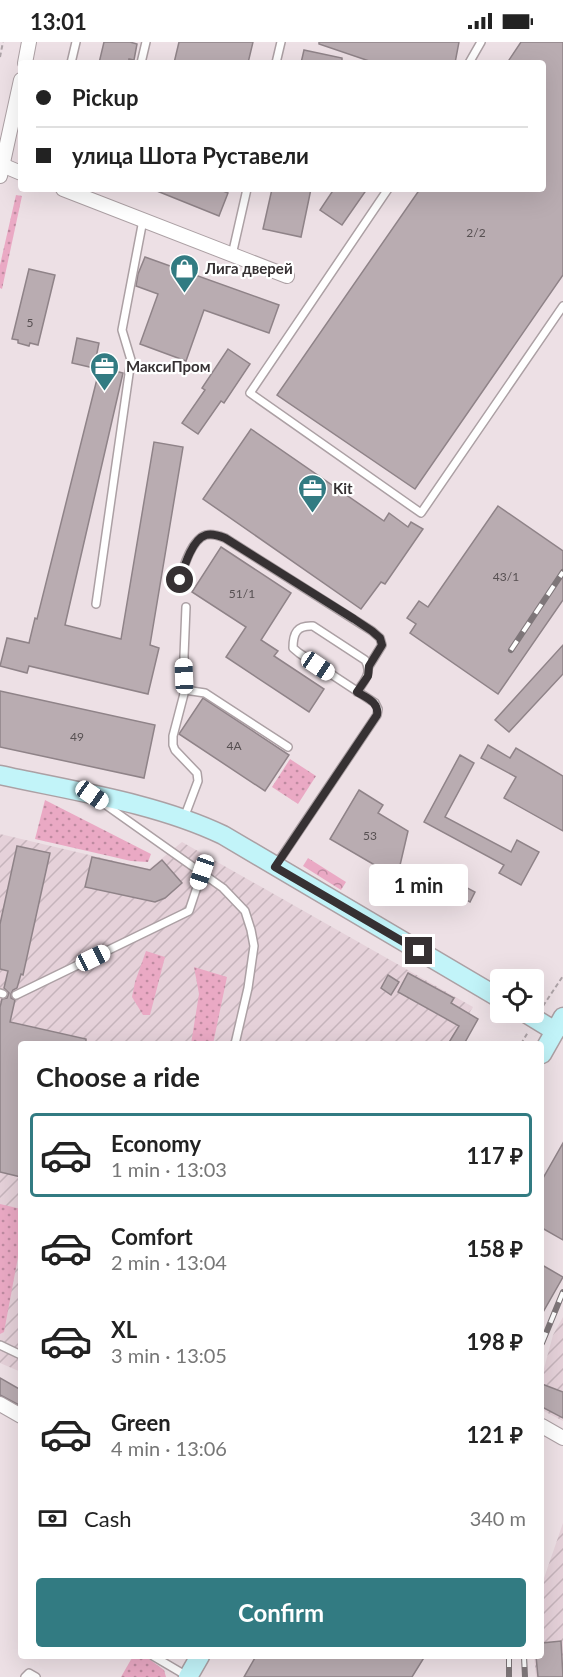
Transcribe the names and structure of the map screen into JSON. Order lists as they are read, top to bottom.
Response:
{
  "places": {
    "shop": ["Лига дверей"],
    "office": ["МаксиПром", "Kit"]
  },
  "house_numbers": [
    "2/2",
    "5",
    "43/1",
    "51/1",
    "49",
    "4А",
    "53"
  ],
  "page": {
    "status": "13:01",
    "banner": ["Pickup", "улица Шота Руставели"],
    "bubble": "1 min",
    "heading": "Choose a ride",
    "list": [
      {
        "name": "Economy",
        "note": "1 min · 13:03",
        "value": "117 ₽"
      },
      {
        "name": "Comfort",
        "note": "2 min · 13:04",
        "value": "158 ₽"
      },
      {
        "name": "XL",
        "note": "3 min · 13:05",
        "value": "198 ₽"
      },
      {
        "name": "Green",
        "note": "4 min · 13:06",
        "value": "121 ₽"
      }
    ],
    "pay": ["Cash", "340 m"],
    "buttons": "Confirm"
  }
}
